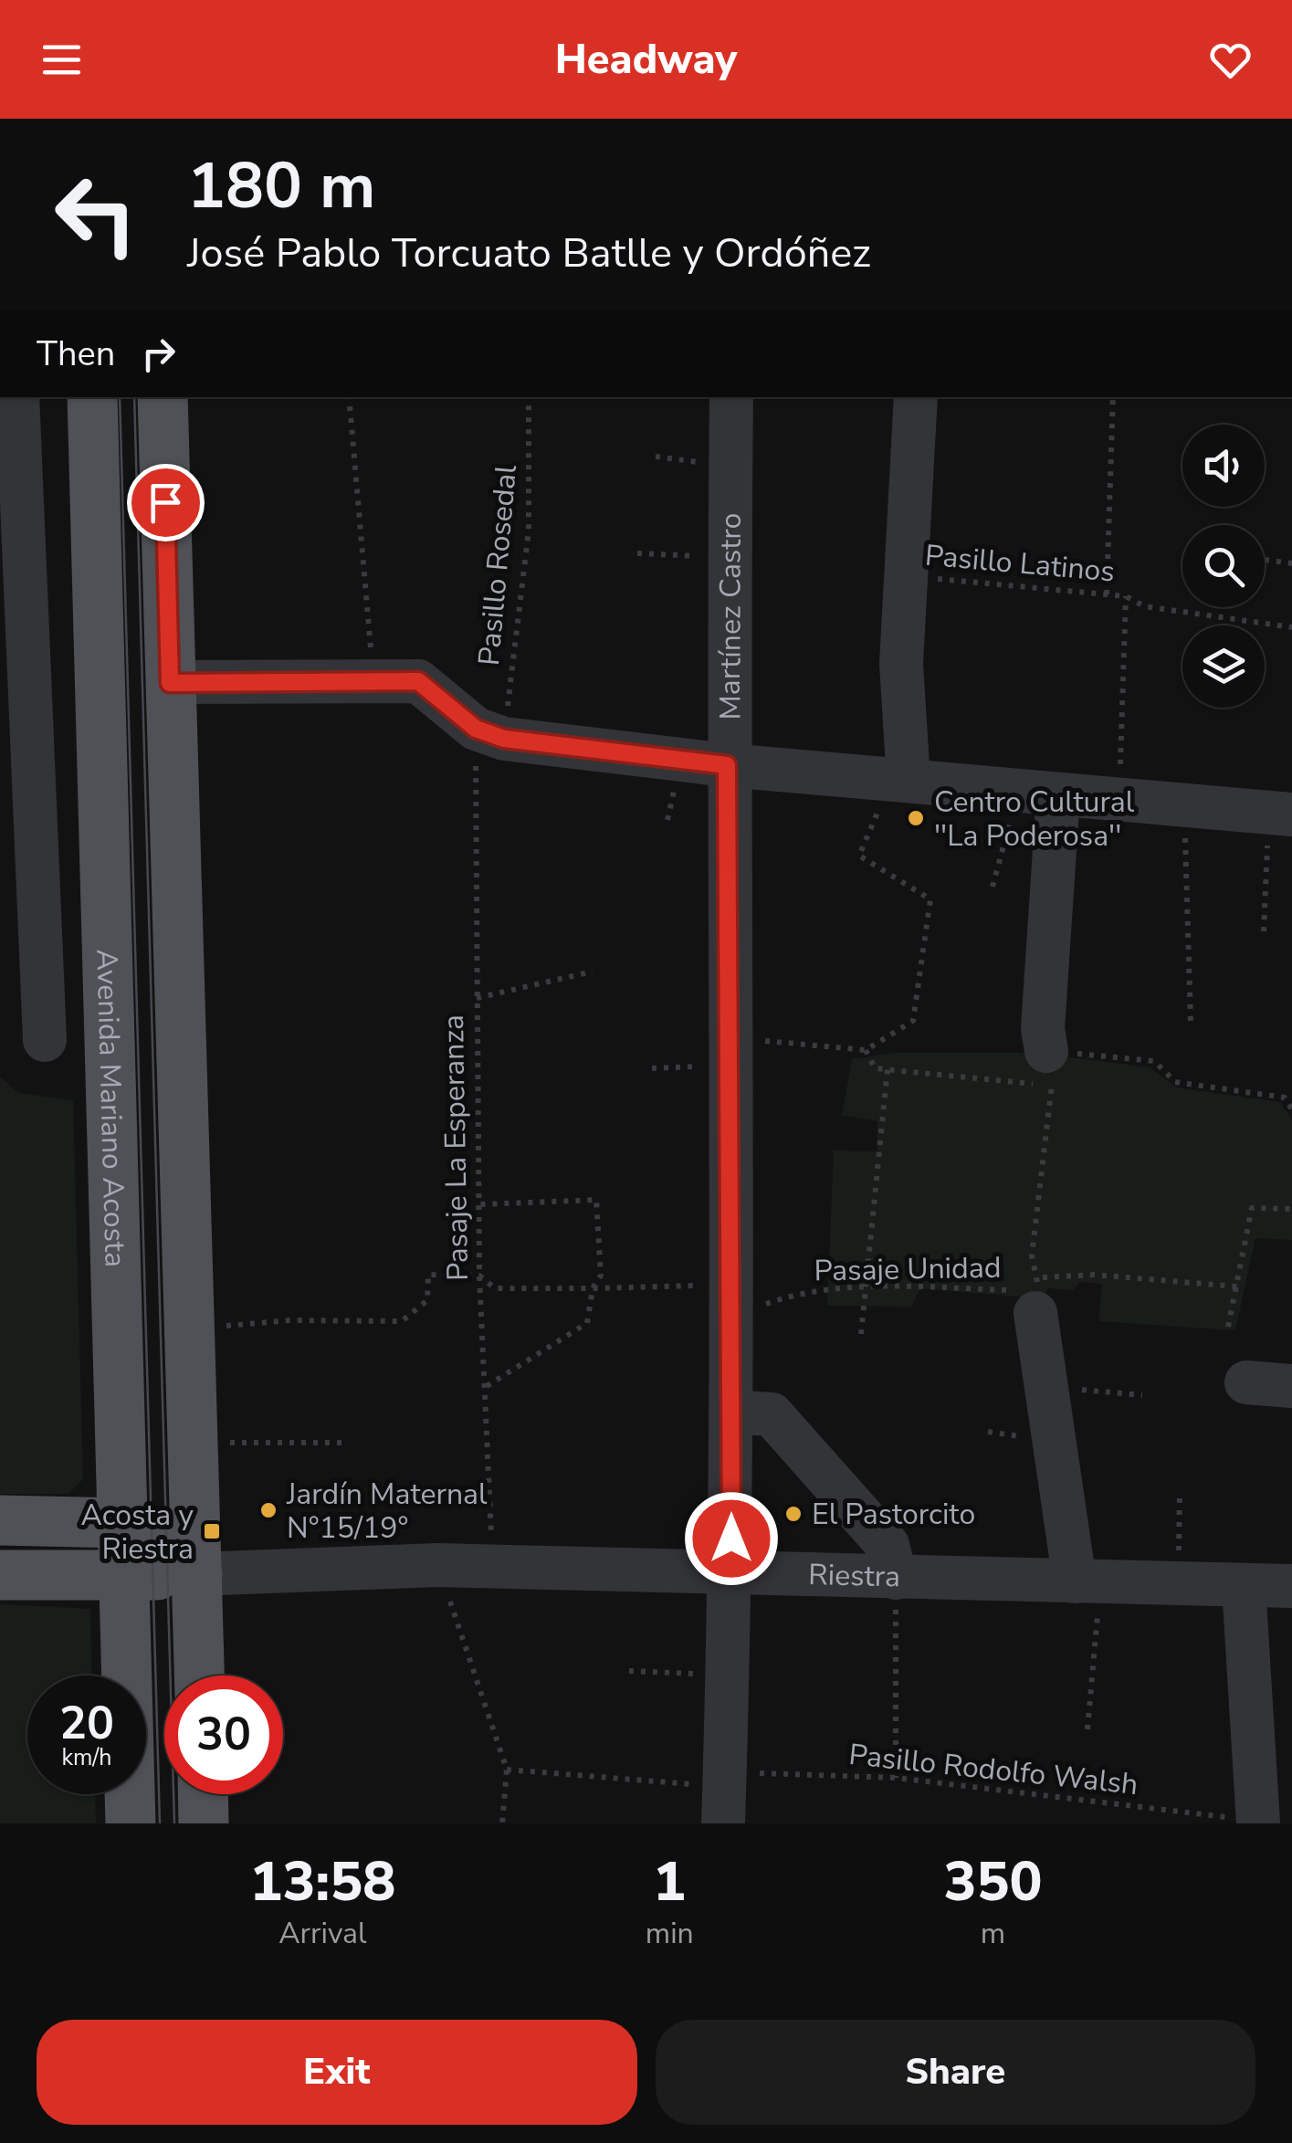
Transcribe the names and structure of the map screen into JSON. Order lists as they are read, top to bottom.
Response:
{
  "streets": {
    "main road": ["Avenida Mariano Acosta"],
    "street": ["Martínez Castro", "Riestra"],
    "path": [
      "Pasillo Latinos",
      "Pasillo Rosedal",
      "Pasaje La Esperanza",
      "Pasaje Unidad",
      "Pasillo Rodolfo Walsh"
    ]
  },
  "crossings": [
    ["Pasillo Rosedal", "Pasaje La Esperanza"],
    ["Martínez Castro", "Pasaje Unidad"],
    ["Martínez Castro", "Riestra"],
    ["Martínez Castro", "Pasillo Rodolfo Walsh"],
    ["Pasaje La Esperanza", "Pasaje Unidad"],
    ["Pasaje La Esperanza", "Riestra"]
  ],
  "places": {
    "other": ["Centro Cultural ''La Poderosa''", "Jardín Maternal N°15/19°", "El Pastorcito"],
    "transit": ["Acosta y Riestra"]
  },
  "page": {
    "header": "Headway",
    "turn": ["180 m", "José Pablo Torcuato Batlle y Ordóñez"],
    "then": "Then",
    "speed": "20 km/h",
    "limit": "30",
    "eta": [
      "13:58",
      "Arrival",
      "1",
      "min",
      "350",
      "m"
    ],
    "buttons": ["Exit", "Share"]
  }
}
